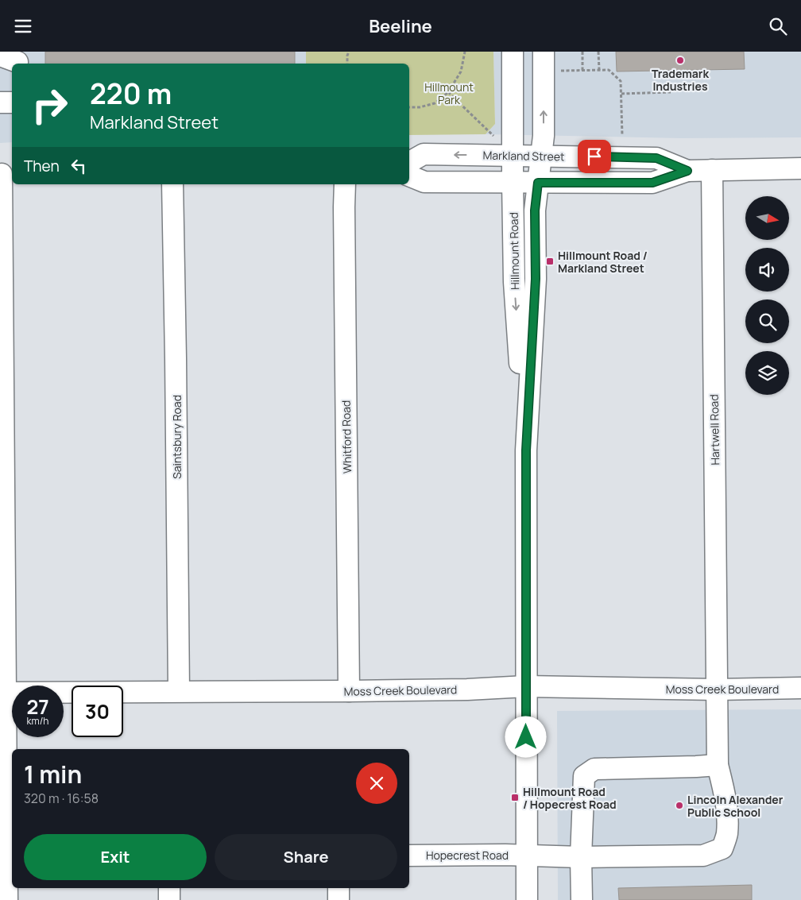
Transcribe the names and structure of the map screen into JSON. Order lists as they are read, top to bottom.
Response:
{
  "streets": {
    "street": [
      "Markland Street",
      "Hillmount Road",
      "Hartwell Road",
      "Saintsbury Road",
      "Whitford Road",
      "Moss Creek Boulevard",
      "Hopecrest Road"
    ]
  },
  "crossings": [
    ["Markland Street", "Hillmount Road"],
    ["Markland Street", "Hartwell Road"],
    ["Hillmount Road", "Moss Creek Boulevard"],
    ["Hillmount Road", "Hopecrest Road"],
    ["Hartwell Road", "Moss Creek Boulevard"],
    ["Hartwell Road", "Hopecrest Road"],
    ["Saintsbury Road", "Moss Creek Boulevard"],
    ["Whitford Road", "Moss Creek Boulevard"]
  ],
  "parks": ["Hillmount Park"],
  "places": {
    "other": ["Trademark Industries", "Lincoln Alexander Public School"],
    "transit": ["Hillmount Road / Markland Street", "Hillmount Road / Hopecrest Road"]
  },
  "north": "right",
  "page": {
    "header": "Beeline",
    "turn": ["220 m", "Markland Street"],
    "then": "Then",
    "speed": "27 km/h",
    "limit": "30",
    "heading": ["1 min", "320 m · 16:58"],
    "buttons": ["Exit", "Share"]
  }
}
